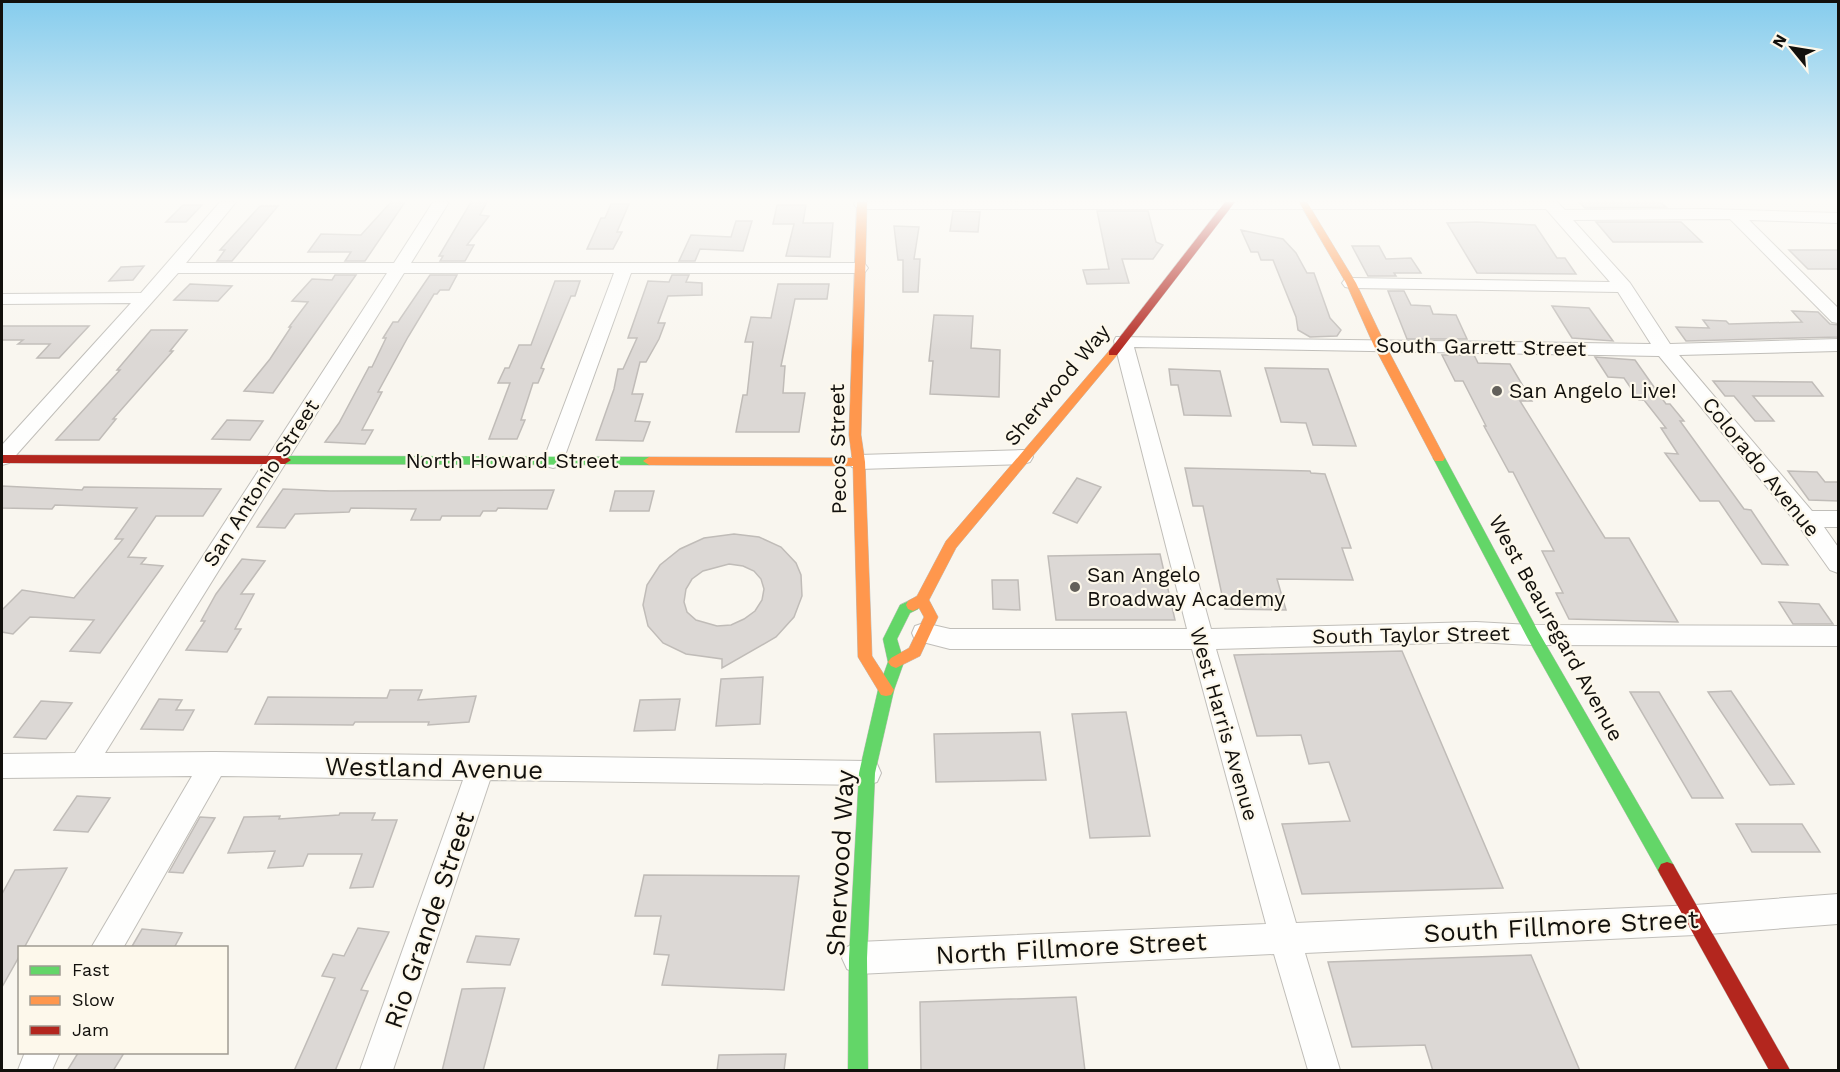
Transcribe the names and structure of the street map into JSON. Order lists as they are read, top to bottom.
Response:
{
  "streets": {
    "street": [
      "South Garrett Street",
      "Sherwood Way",
      "Pecos Street",
      "North Howard Street",
      "Colorado Avenue",
      "San Antonio Street",
      "West Beauregard Avenue",
      "South Taylor Street",
      "West Harris Avenue",
      "Westland Avenue",
      "Rio Grande Street",
      "South Fillmore Street",
      "North Fillmore Street"
    ]
  },
  "crossings": [
    ["South Garrett Street", "Sherwood Way"],
    ["South Garrett Street", "Colorado Avenue"],
    ["South Garrett Street", "West Beauregard Avenue"],
    ["South Garrett Street", "West Harris Avenue"],
    ["Sherwood Way", "Pecos Street"],
    ["Sherwood Way", "North Howard Street"],
    ["Sherwood Way", "West Harris Avenue"],
    ["Sherwood Way", "Westland Avenue"],
    ["Sherwood Way", "North Fillmore Street"],
    ["Pecos Street", "North Howard Street"],
    ["North Howard Street", "San Antonio Street"],
    ["San Antonio Street", "Westland Avenue"],
    ["West Beauregard Avenue", "South Taylor Street"],
    ["West Beauregard Avenue", "South Fillmore Street"],
    ["South Taylor Street", "West Harris Avenue"],
    ["West Harris Avenue", "South Fillmore Street"],
    ["West Harris Avenue", "North Fillmore Street"],
    ["Westland Avenue", "Rio Grande Street"],
    ["South Fillmore Street", "North Fillmore Street"]
  ],
  "places": ["San Angelo Live!", "San Angelo Broadway Academy"],
  "legend": ["Fast", "Slow", "Jam"],
  "north": "top left"
}
